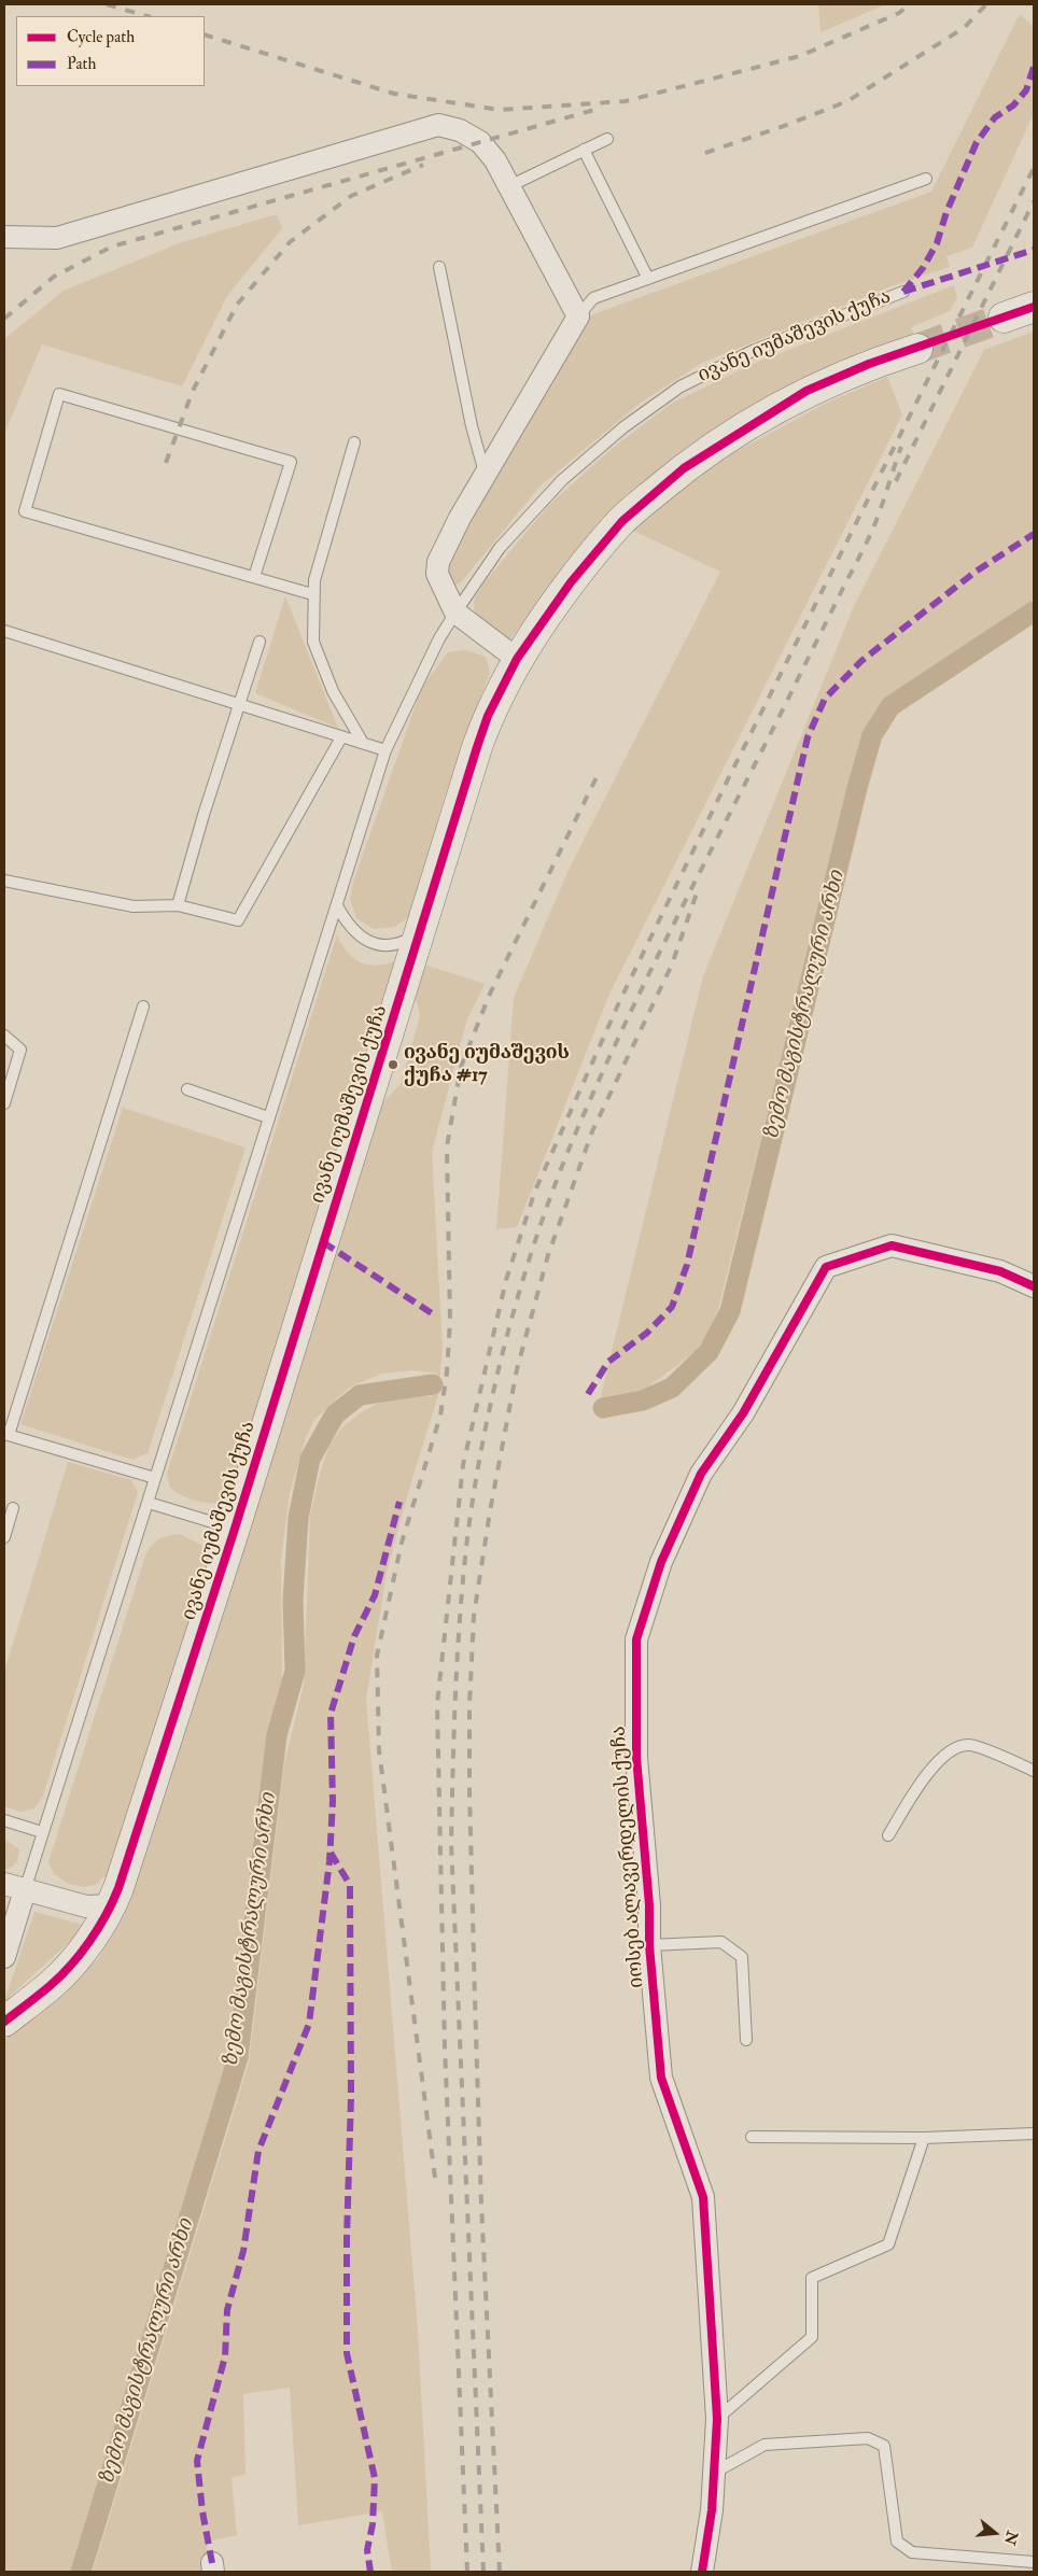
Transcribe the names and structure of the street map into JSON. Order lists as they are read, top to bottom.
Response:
{
  "streets": {
    "street": ["ივანე იუმაშევის ქუჩა", "იოსებ ალავერდელის ქუჩა"]
  },
  "water": ["ზემო მაგისტრალური არხი"],
  "places": ["ივანე იუმაშევის ქუჩა #17"],
  "legend": ["Cycle path", "Path"],
  "north": "right"
}
